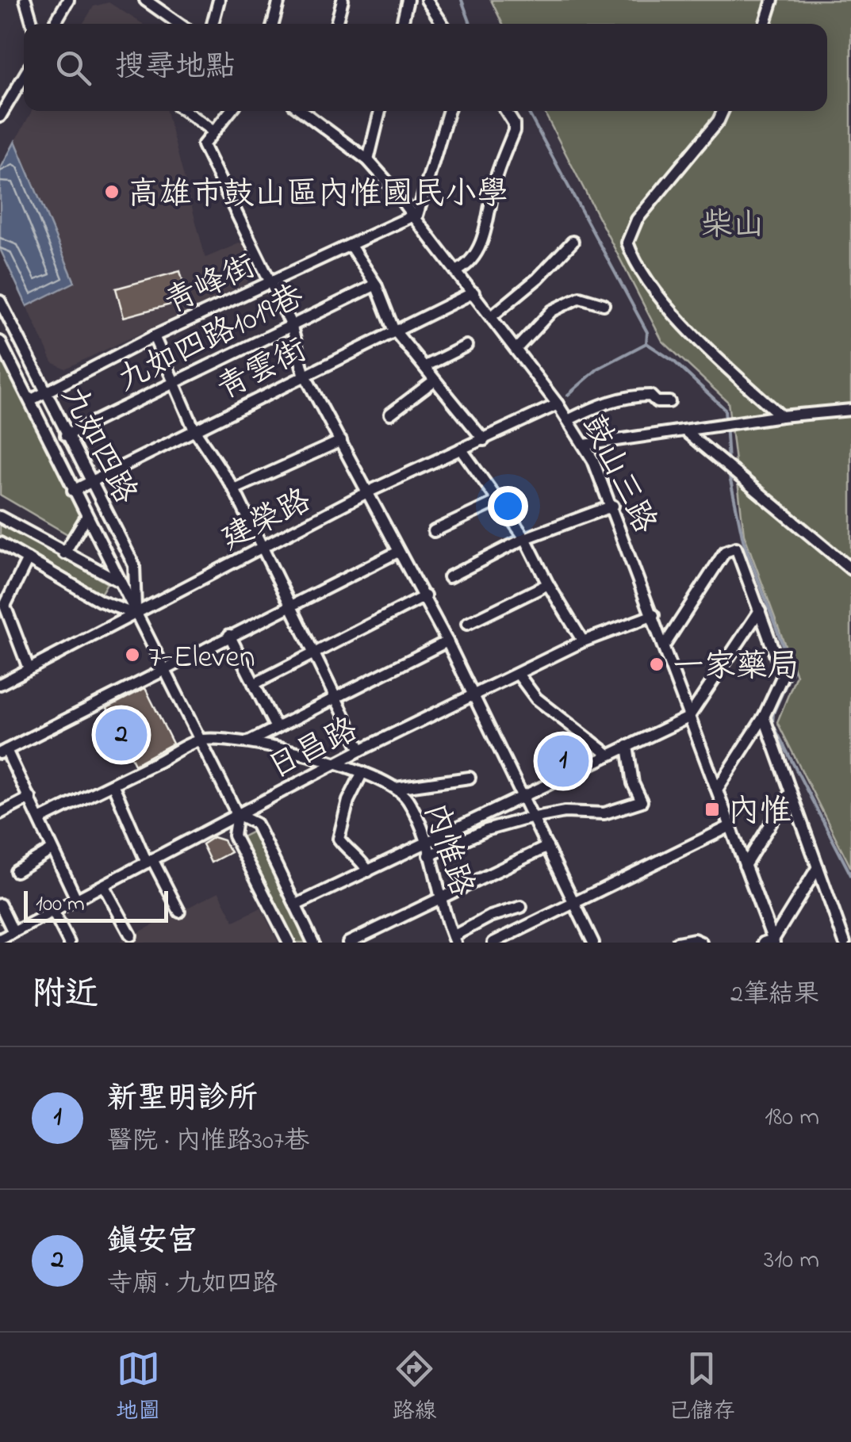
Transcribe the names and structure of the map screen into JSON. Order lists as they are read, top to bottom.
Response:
{
  "streets": {
    "street": [
      "青峰街",
      "九如四路1019巷",
      "青雲街",
      "九如四路",
      "鼓山三路",
      "建榮路",
      "日昌路",
      "內惟路"
    ]
  },
  "crossings": [
    ["青峰街", "九如四路"],
    ["青峰街", "鼓山三路"],
    ["九如四路1019巷", "九如四路"],
    ["青雲街", "九如四路"],
    ["青雲街", "鼓山三路"],
    ["九如四路", "建榮路"],
    ["九如四路", "日昌路"],
    ["九如四路", "內惟路"],
    ["鼓山三路", "建榮路"],
    ["鼓山三路", "日昌路"],
    ["日昌路", "內惟路"]
  ],
  "parks": ["柴山"],
  "places": {
    "other": ["高雄市鼓山區內惟國民小學", "7-Eleven", "一家藥局"],
    "transit": ["內惟"]
  },
  "scale_bar": "100 m",
  "page": {
    "search": "搜尋地點",
    "pins": ["2", "1"],
    "scale": "100 m",
    "heading": ["附近", "2筆結果"],
    "list": [
      {
        "mark": "1",
        "name": "新聖明診所",
        "note": "醫院 · 內惟路307巷",
        "value": "180 m"
      },
      {
        "mark": "2",
        "name": "鎮安宮",
        "note": "寺廟 · 九如四路",
        "value": "310 m"
      }
    ],
    "nav": ["地圖", "路線", "已儲存"]
  }
}
